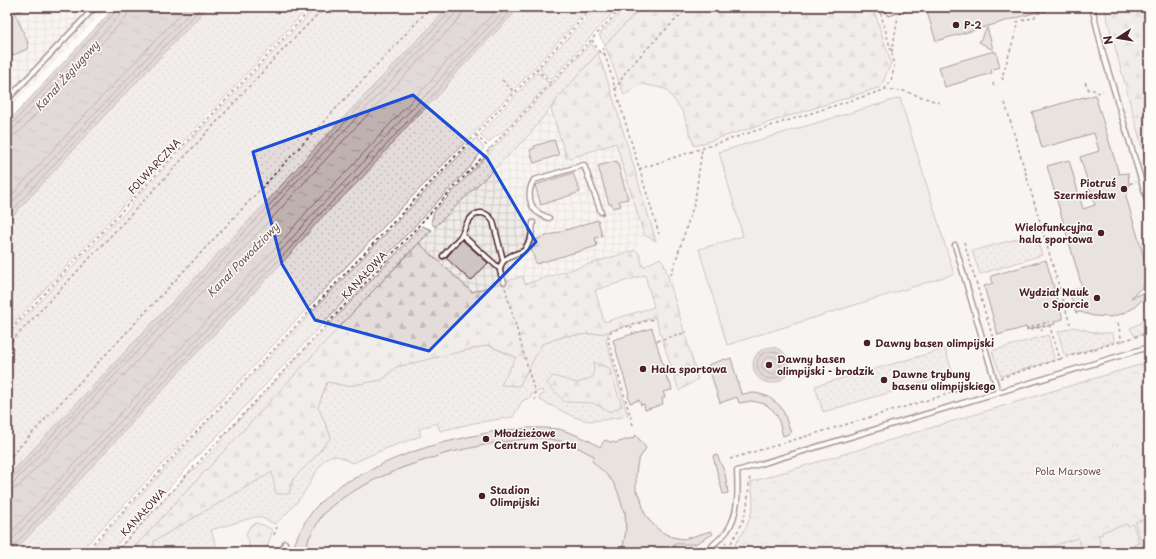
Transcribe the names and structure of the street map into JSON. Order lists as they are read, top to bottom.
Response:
{
  "streets": {
    "path": ["FOLWARCZNA", "KANAŁOWA"]
  },
  "water": ["Kanał Żeglugowy", "Kanał Powodziowy"],
  "parks": ["Pola Marsowe"],
  "places": [
    "P-2",
    "Piotruś Szermiesław",
    "Wielofunkcyjna hala sportowa",
    "Wydział Nauk o Sporcie",
    "Dawny basen olimpijski",
    "Dawny basen olimpijski - brodzik",
    "Hala sportowa",
    "Dawne trybuny basenu olimpijskiego",
    "Młodzieżowe Centrum Sportu",
    "Stadion Olimpijski"
  ],
  "north": "left"
}
